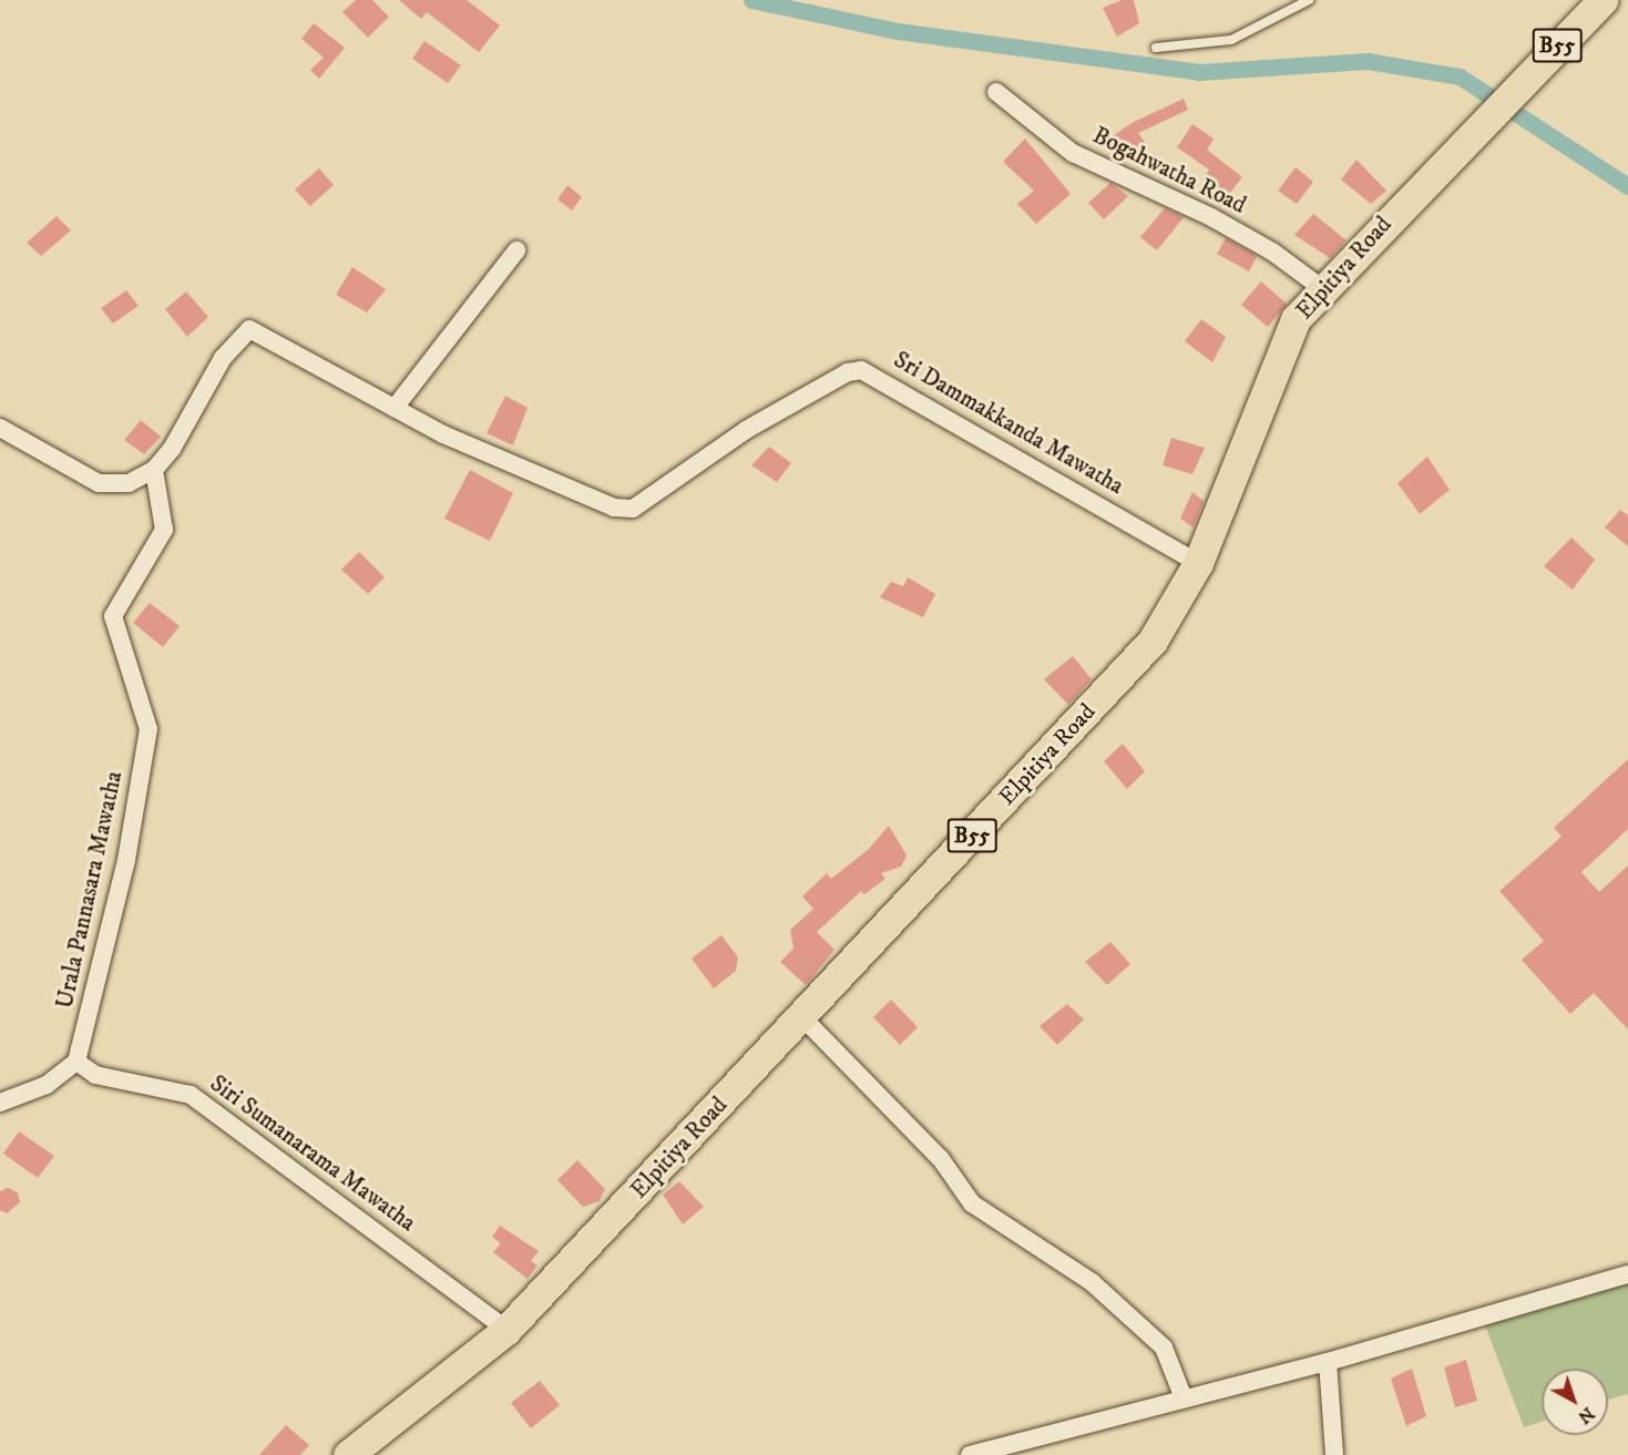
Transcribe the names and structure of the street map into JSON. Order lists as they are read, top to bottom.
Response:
{
  "streets": {
    "main road": ["B55", "Elpitiya Road"],
    "street": [
      "Bogahwatha Road",
      "Sri Dammakkanda Mawatha",
      "Urala Pannasara Mawatha",
      "Siri Sumanarama Mawatha"
    ]
  },
  "crossings": [
    ["Bogahwatha Road", "Elpitiya Road"],
    ["Elpitiya Road", "Sri Dammakkanda Mawatha"],
    ["Elpitiya Road", "Siri Sumanarama Mawatha"],
    ["Sri Dammakkanda Mawatha", "Urala Pannasara Mawatha"],
    ["Urala Pannasara Mawatha", "Siri Sumanarama Mawatha"]
  ],
  "north": "bottom right"
}
